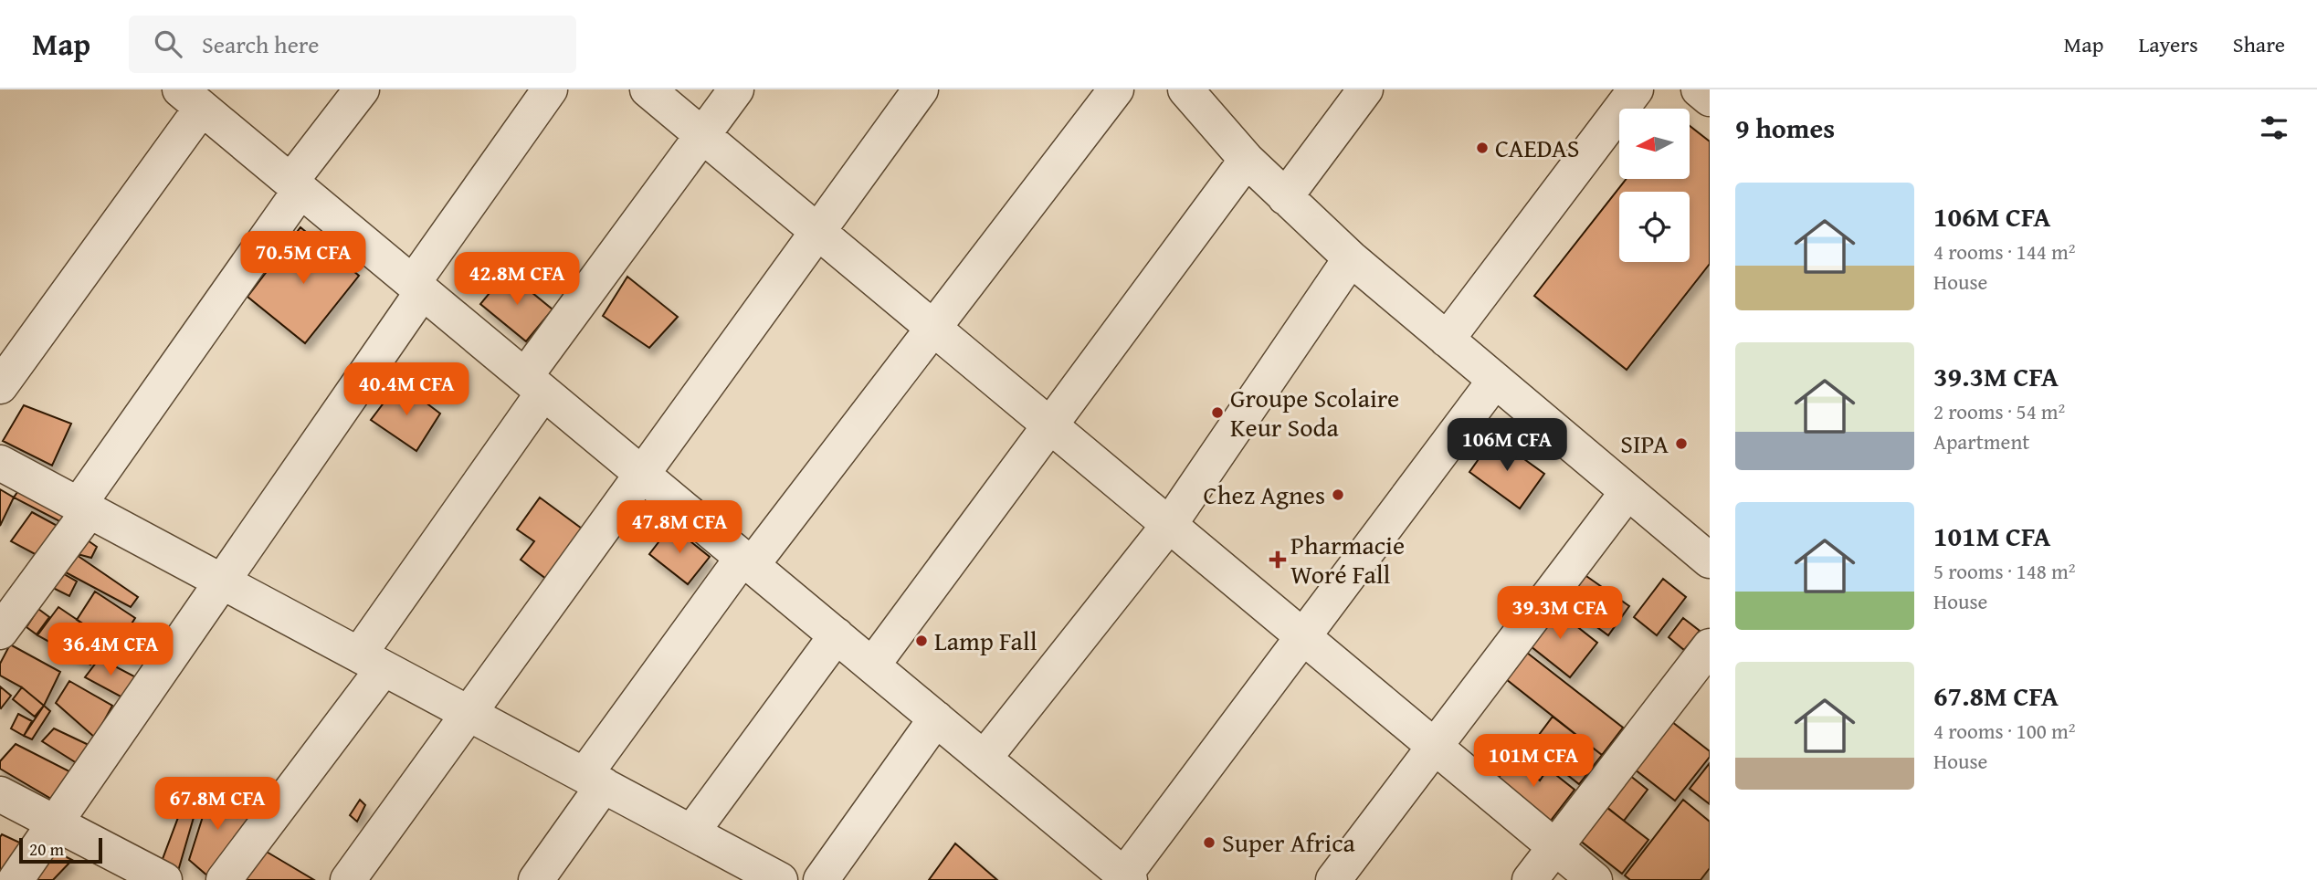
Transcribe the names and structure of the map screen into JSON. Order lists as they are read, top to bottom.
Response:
{
  "places": {
    "other": [
      "CAEDAS",
      "Groupe Scolaire Keur Soda",
      "SIPA",
      "Chez Agnes",
      "Lamp Fall",
      "Super Africa"
    ],
    "health": ["Pharmacie Woré Fall"]
  },
  "scale_bar": "20 m",
  "north": "left",
  "page": {
    "header": "Map",
    "search": "Search here",
    "nav": ["Map", "Layers", "Share"],
    "heading": "9 homes",
    "list": [
      {
        "name": "106M CFA",
        "note": "4 rooms · 144 m² · House"
      },
      {
        "name": "39.3M CFA",
        "note": "2 rooms · 54 m² · Apartment"
      },
      {
        "name": "101M CFA",
        "note": "5 rooms · 148 m² · House"
      },
      {
        "name": "67.8M CFA",
        "note": "4 rooms · 100 m² · House"
      }
    ],
    "price": [
      "70.5M CFA",
      "42.8M CFA",
      "40.4M CFA",
      "106M CFA",
      "47.8M CFA",
      "39.3M CFA",
      "36.4M CFA",
      "101M CFA",
      "67.8M CFA"
    ],
    "scale": "20 m"
  }
}
